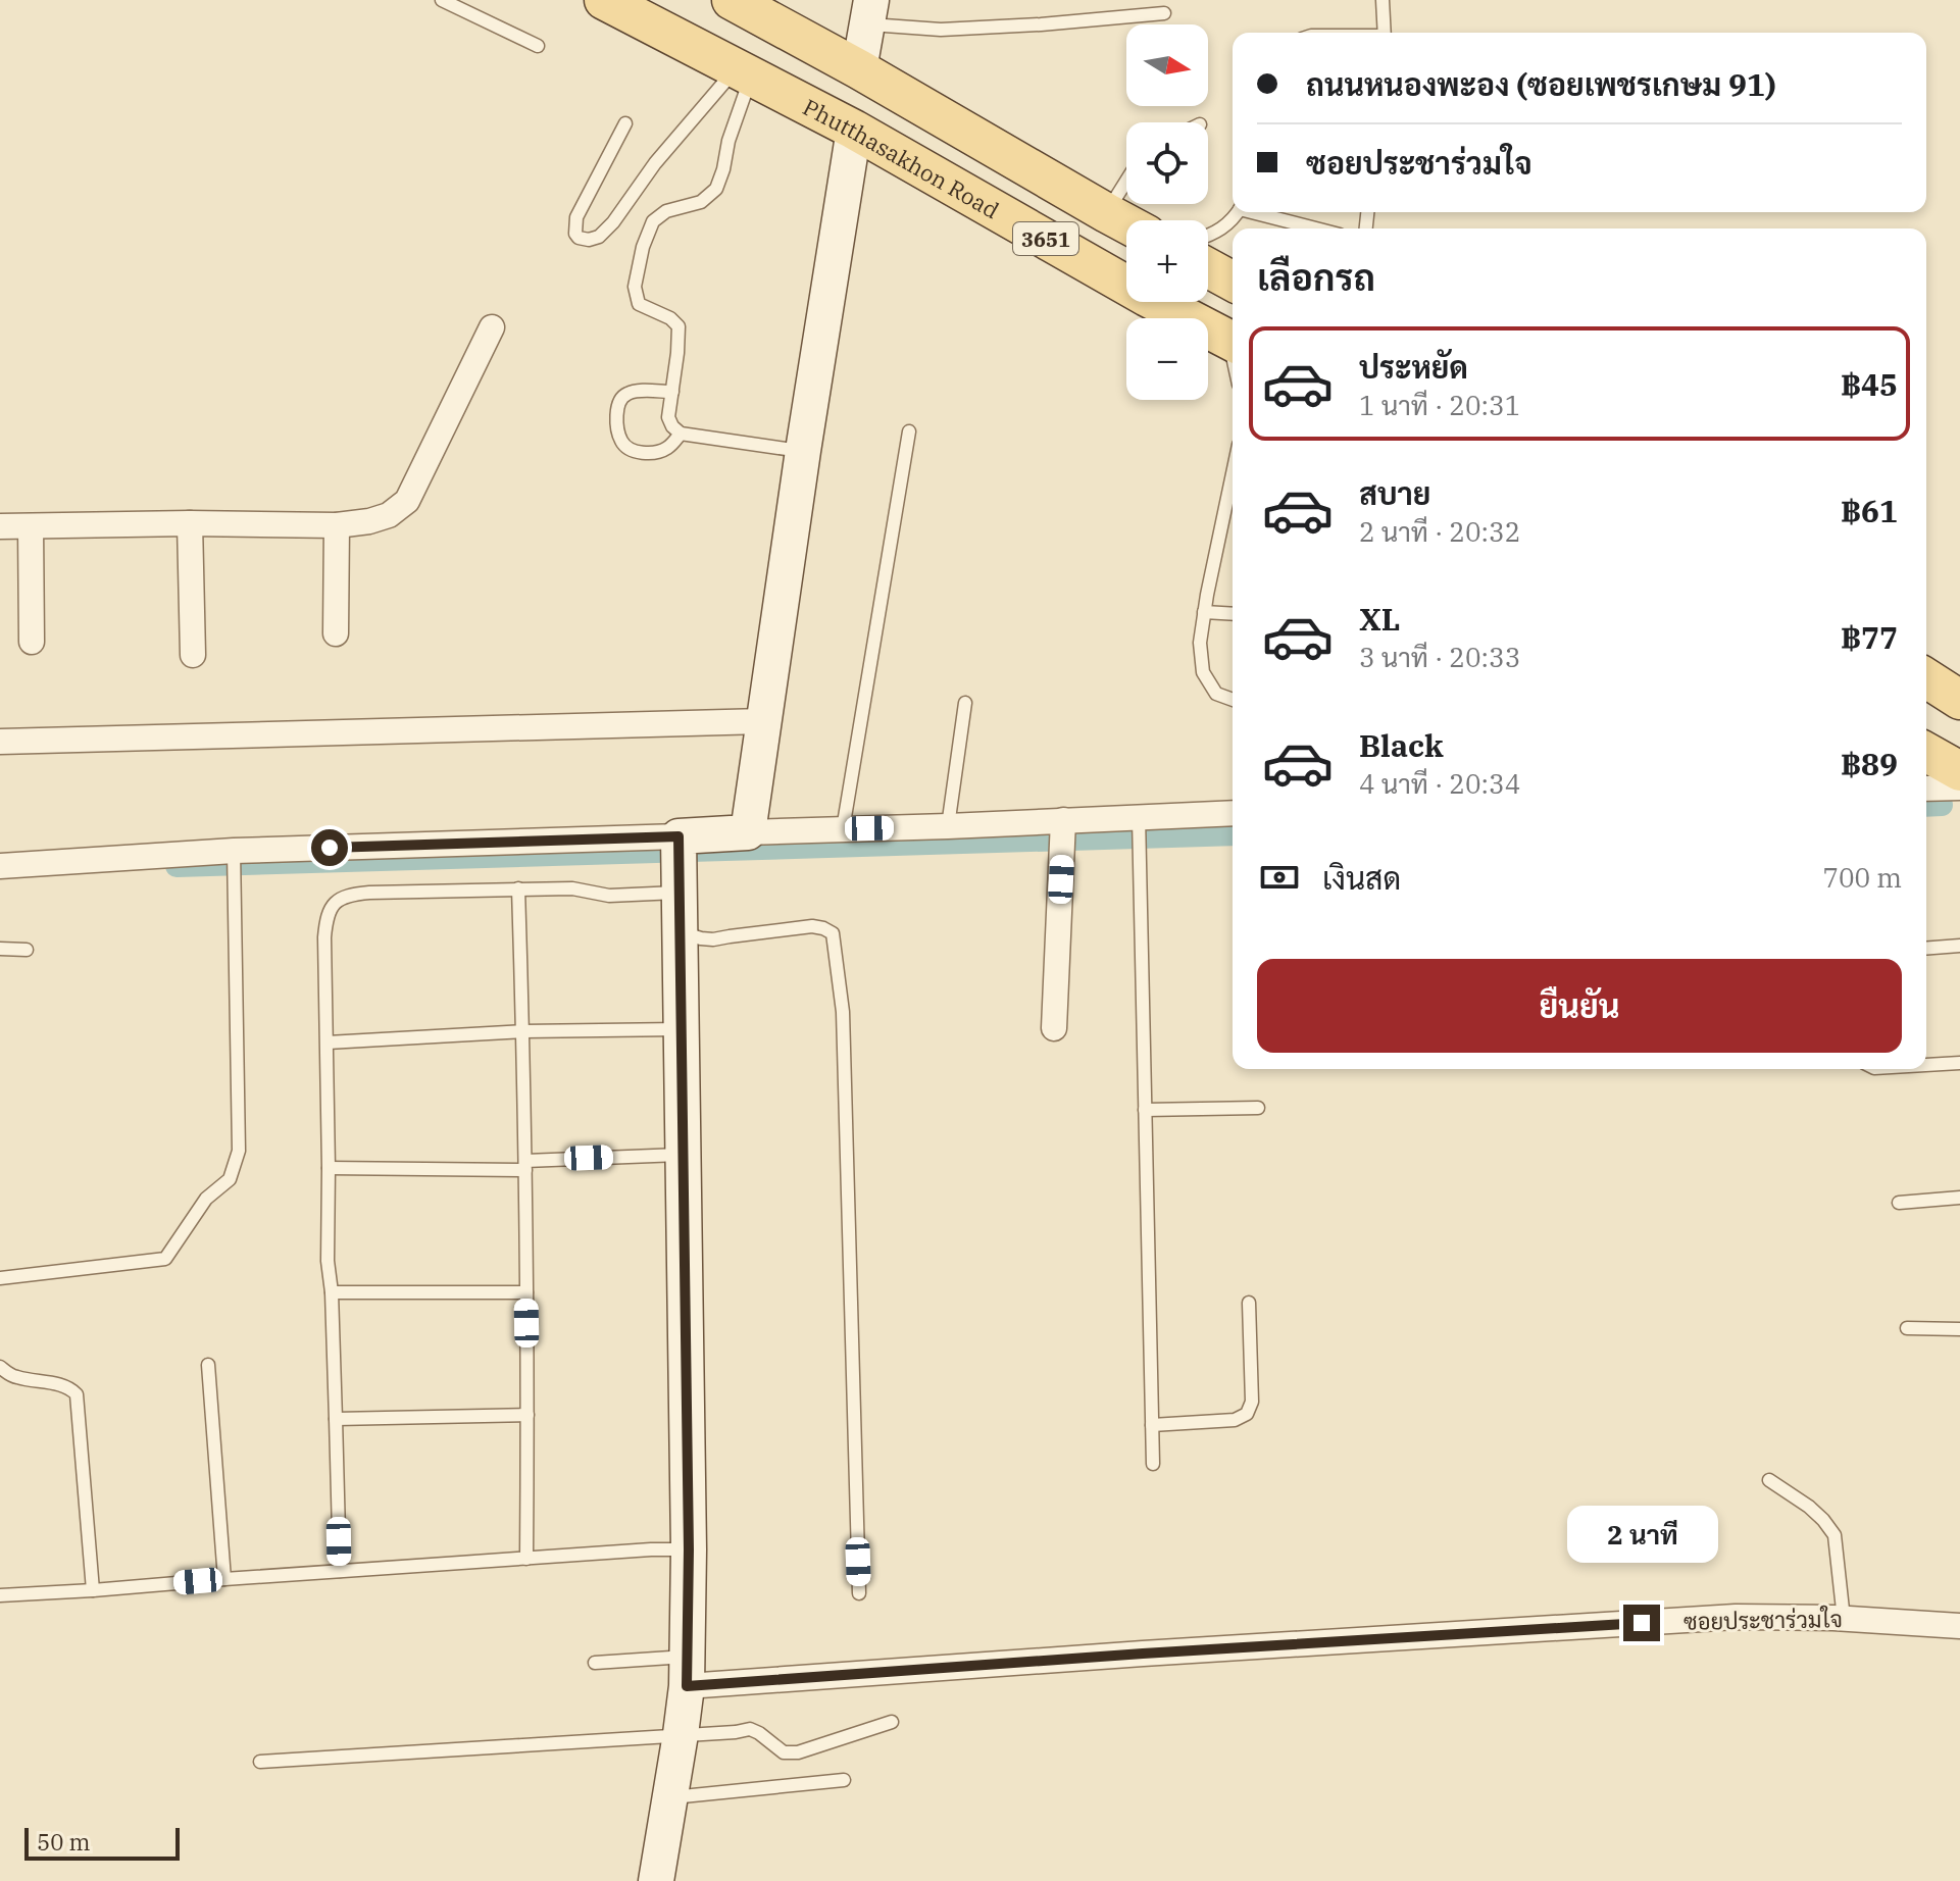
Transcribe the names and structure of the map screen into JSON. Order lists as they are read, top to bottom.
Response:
{
  "streets": {
    "main road": ["Phutthasakhon Road", "3651"],
    "street": ["ซอยประชาร่วมใจ"]
  },
  "scale_bar": "50 m",
  "north": "right",
  "page": {
    "map_buttons": ["+", "−"],
    "banner": ["ถนนหนองพะอง (ซอยเพชรเกษม 91)", "ซอยประชาร่วมใจ"],
    "heading": "เลือกรถ",
    "list": [
      {
        "name": "ประหยัด",
        "note": "1 นาที · 20:31",
        "value": "฿45"
      },
      {
        "name": "สบาย",
        "note": "2 นาที · 20:32",
        "value": "฿61"
      },
      {
        "name": "XL",
        "note": "3 นาที · 20:33",
        "value": "฿77"
      },
      {
        "name": "Black",
        "note": "4 นาที · 20:34",
        "value": "฿89"
      }
    ],
    "pay": ["เงินสด", "700 m"],
    "buttons": "ยืนยัน",
    "bubble": "2 นาที",
    "scale": "50 m"
  }
}
